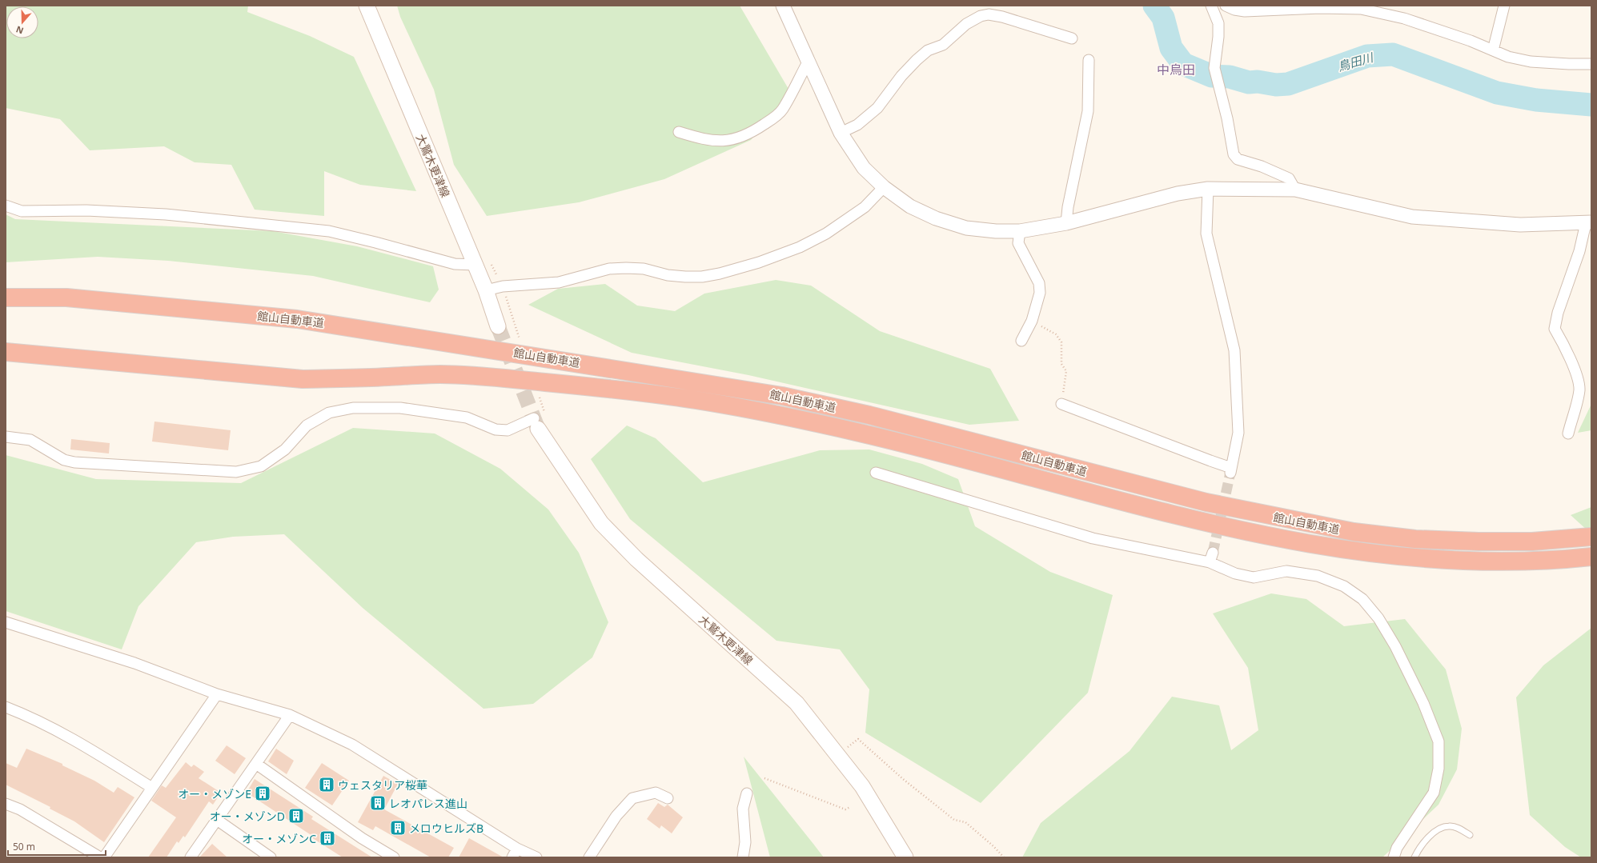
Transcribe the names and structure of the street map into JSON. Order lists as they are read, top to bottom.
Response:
{
  "streets": {
    "highway": ["館山自動車道"],
    "main road": ["大鷲木更津線"]
  },
  "districts": ["中烏田"],
  "water": ["鳥田川"],
  "places": {
    "building": [
      "ウェスタリア桜華",
      "オー・メゾンE",
      "レオパレス進山",
      "オー・メゾンD",
      "メロウヒルズB",
      "オー・メゾンC"
    ]
  },
  "scale_bar": "50 m",
  "north": "bottom"
}
